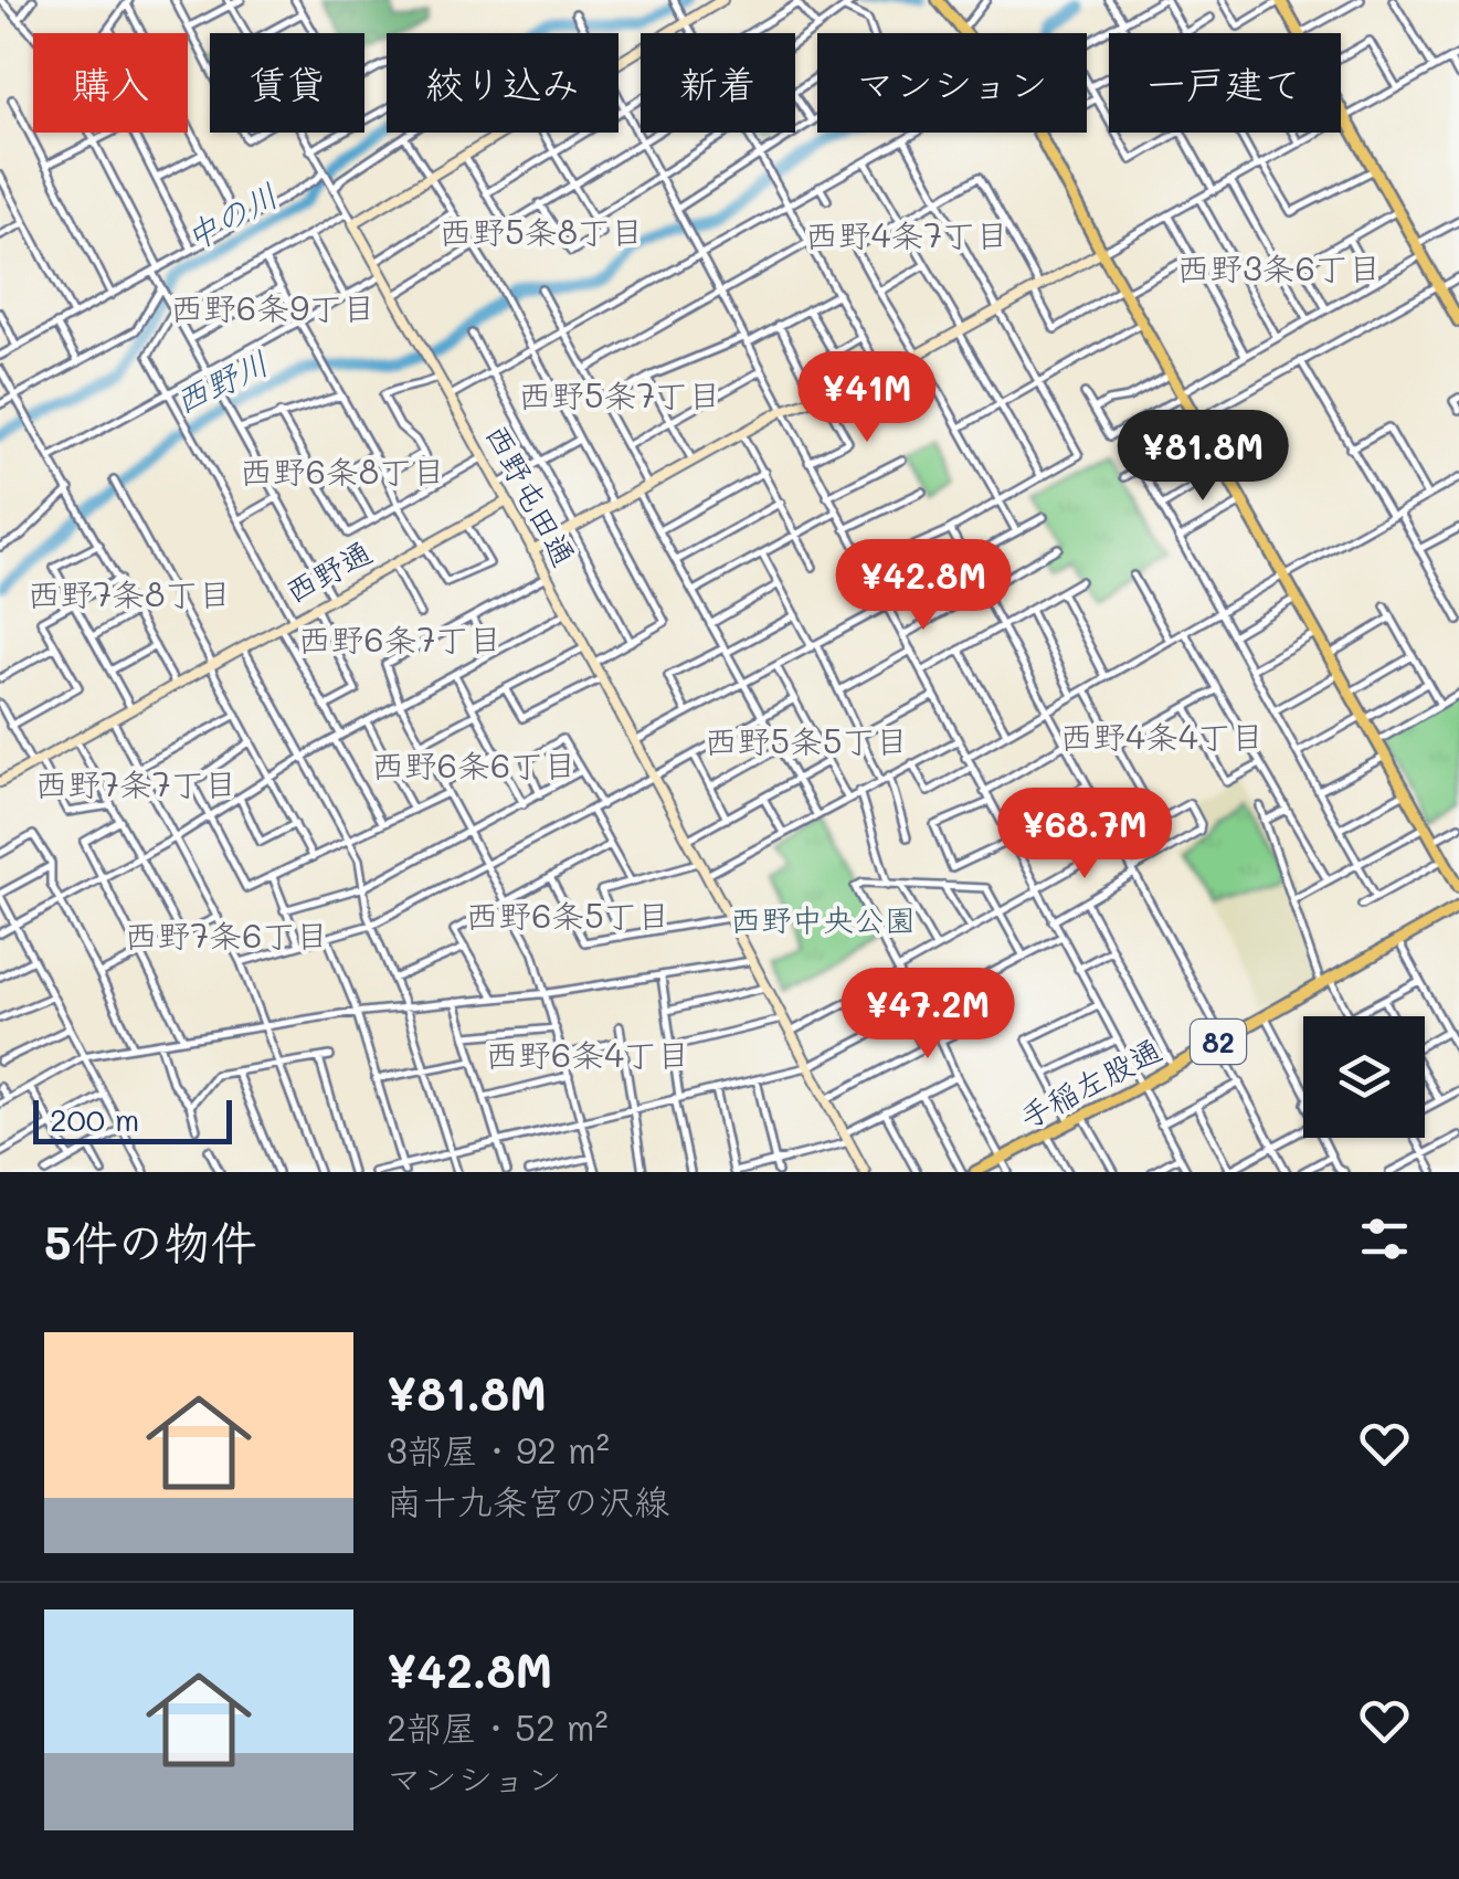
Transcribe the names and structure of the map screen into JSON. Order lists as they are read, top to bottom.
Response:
{
  "streets": {
    "main road": ["82", "手稲左股通"],
    "street": ["西野屯田通", "西野通"]
  },
  "crossings": [
    ["西野屯田通", "西野通"]
  ],
  "districts": [
    "西野5条8丁目",
    "西野4条7丁目",
    "西野3条6丁目",
    "西野6条9丁目",
    "西野5条7丁目",
    "西野6条8丁目",
    "西野7条8丁目",
    "西野6条7丁目",
    "西野4条4丁目",
    "西野5条5丁目",
    "西野6条6丁目",
    "西野7条7丁目",
    "西野6条5丁目",
    "西野7条6丁目",
    "西野6条4丁目"
  ],
  "water": ["中の川", "西野川"],
  "parks": ["西野中央公園"],
  "scale_bar": "200 m",
  "page": {
    "chip": [
      "購入",
      "賃貸",
      "絞り込み",
      "新着",
      "マンション",
      "一戸建て"
    ],
    "price": [
      "¥41M",
      "¥81.8M",
      "¥42.8M",
      "¥68.7M",
      "¥47.2M"
    ],
    "scale": "200 m",
    "heading": "5件の物件",
    "list": [
      {
        "name": "¥81.8M",
        "note": "3部屋 · 92 m² · 南十九条宮の沢線"
      },
      {
        "name": "¥42.8M",
        "note": "2部屋 · 52 m² · マンション"
      }
    ]
  }
}
